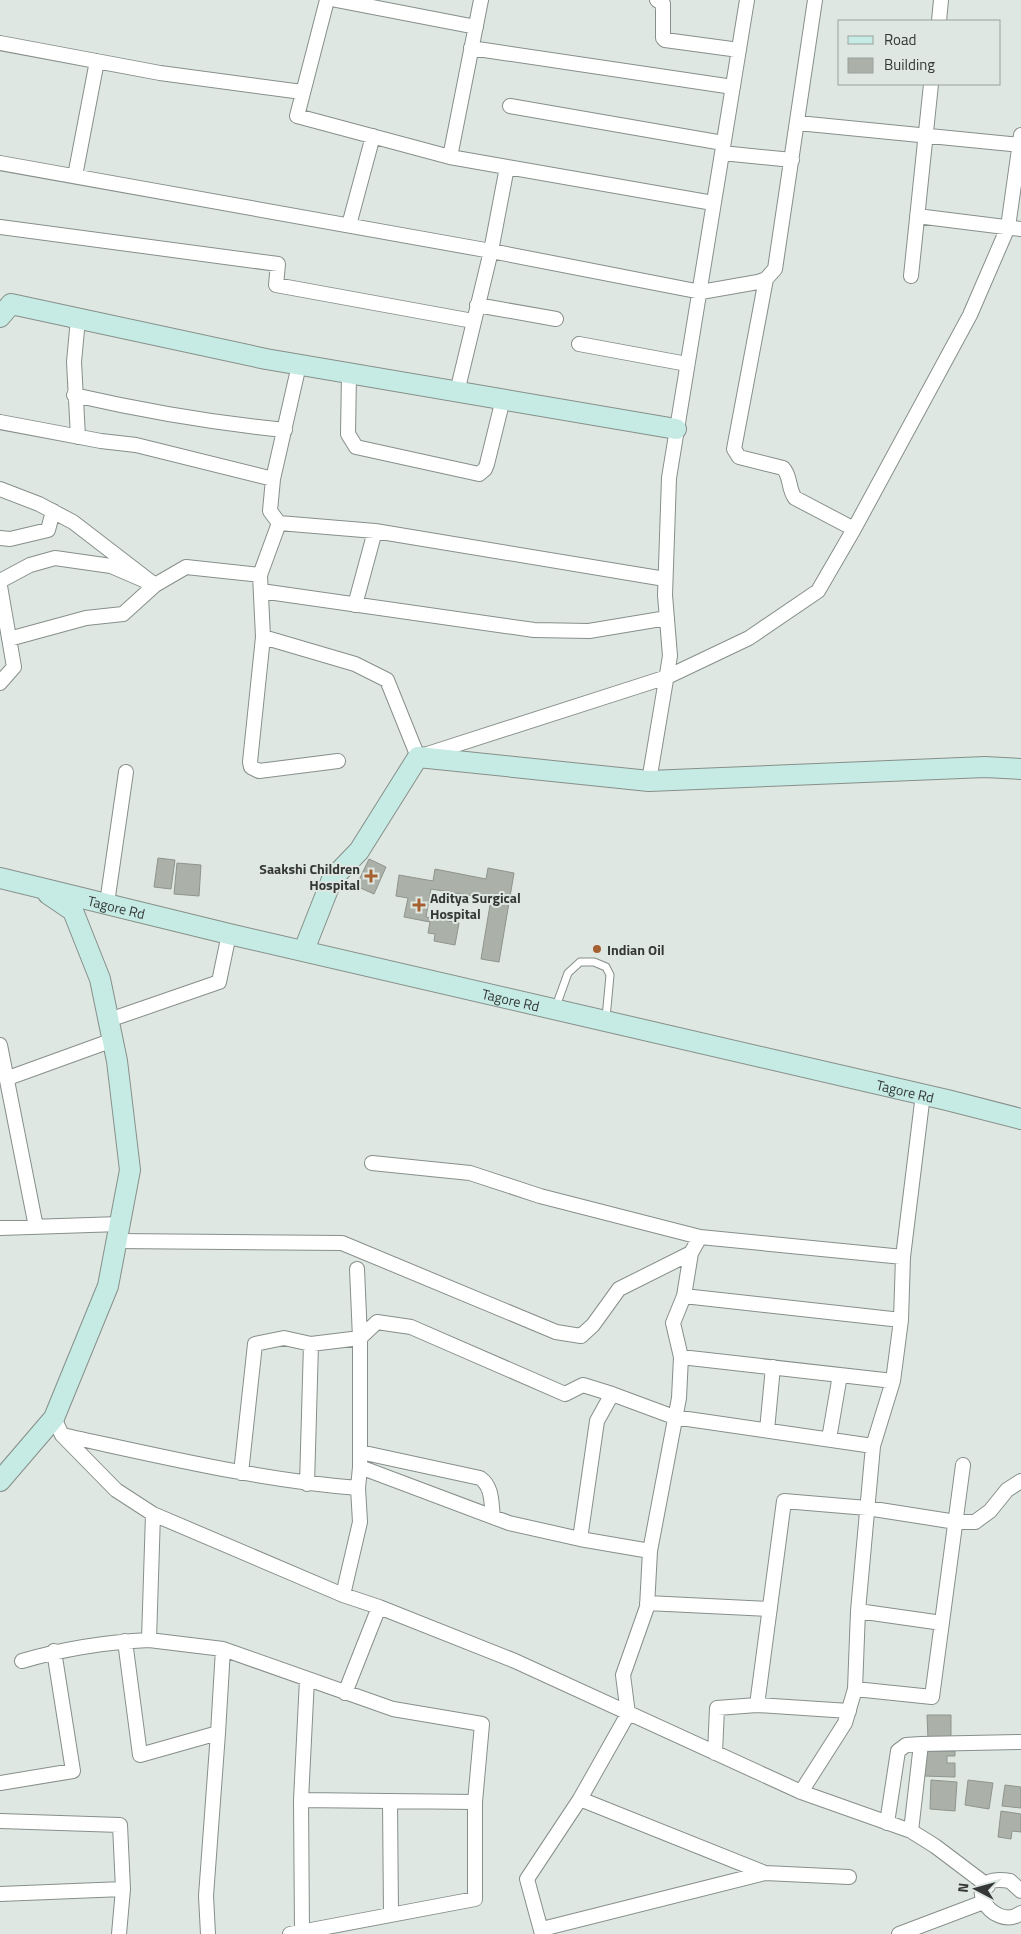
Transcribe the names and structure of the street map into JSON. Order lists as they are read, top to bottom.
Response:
{
  "streets": {
    "street": ["Tagore Rd"]
  },
  "places": {
    "health": ["Saakshi Children Hospital", "Aditya Surgical Hospital"],
    "other": ["Indian Oil"]
  },
  "legend": ["Road", "Building"],
  "north": "left"
}
